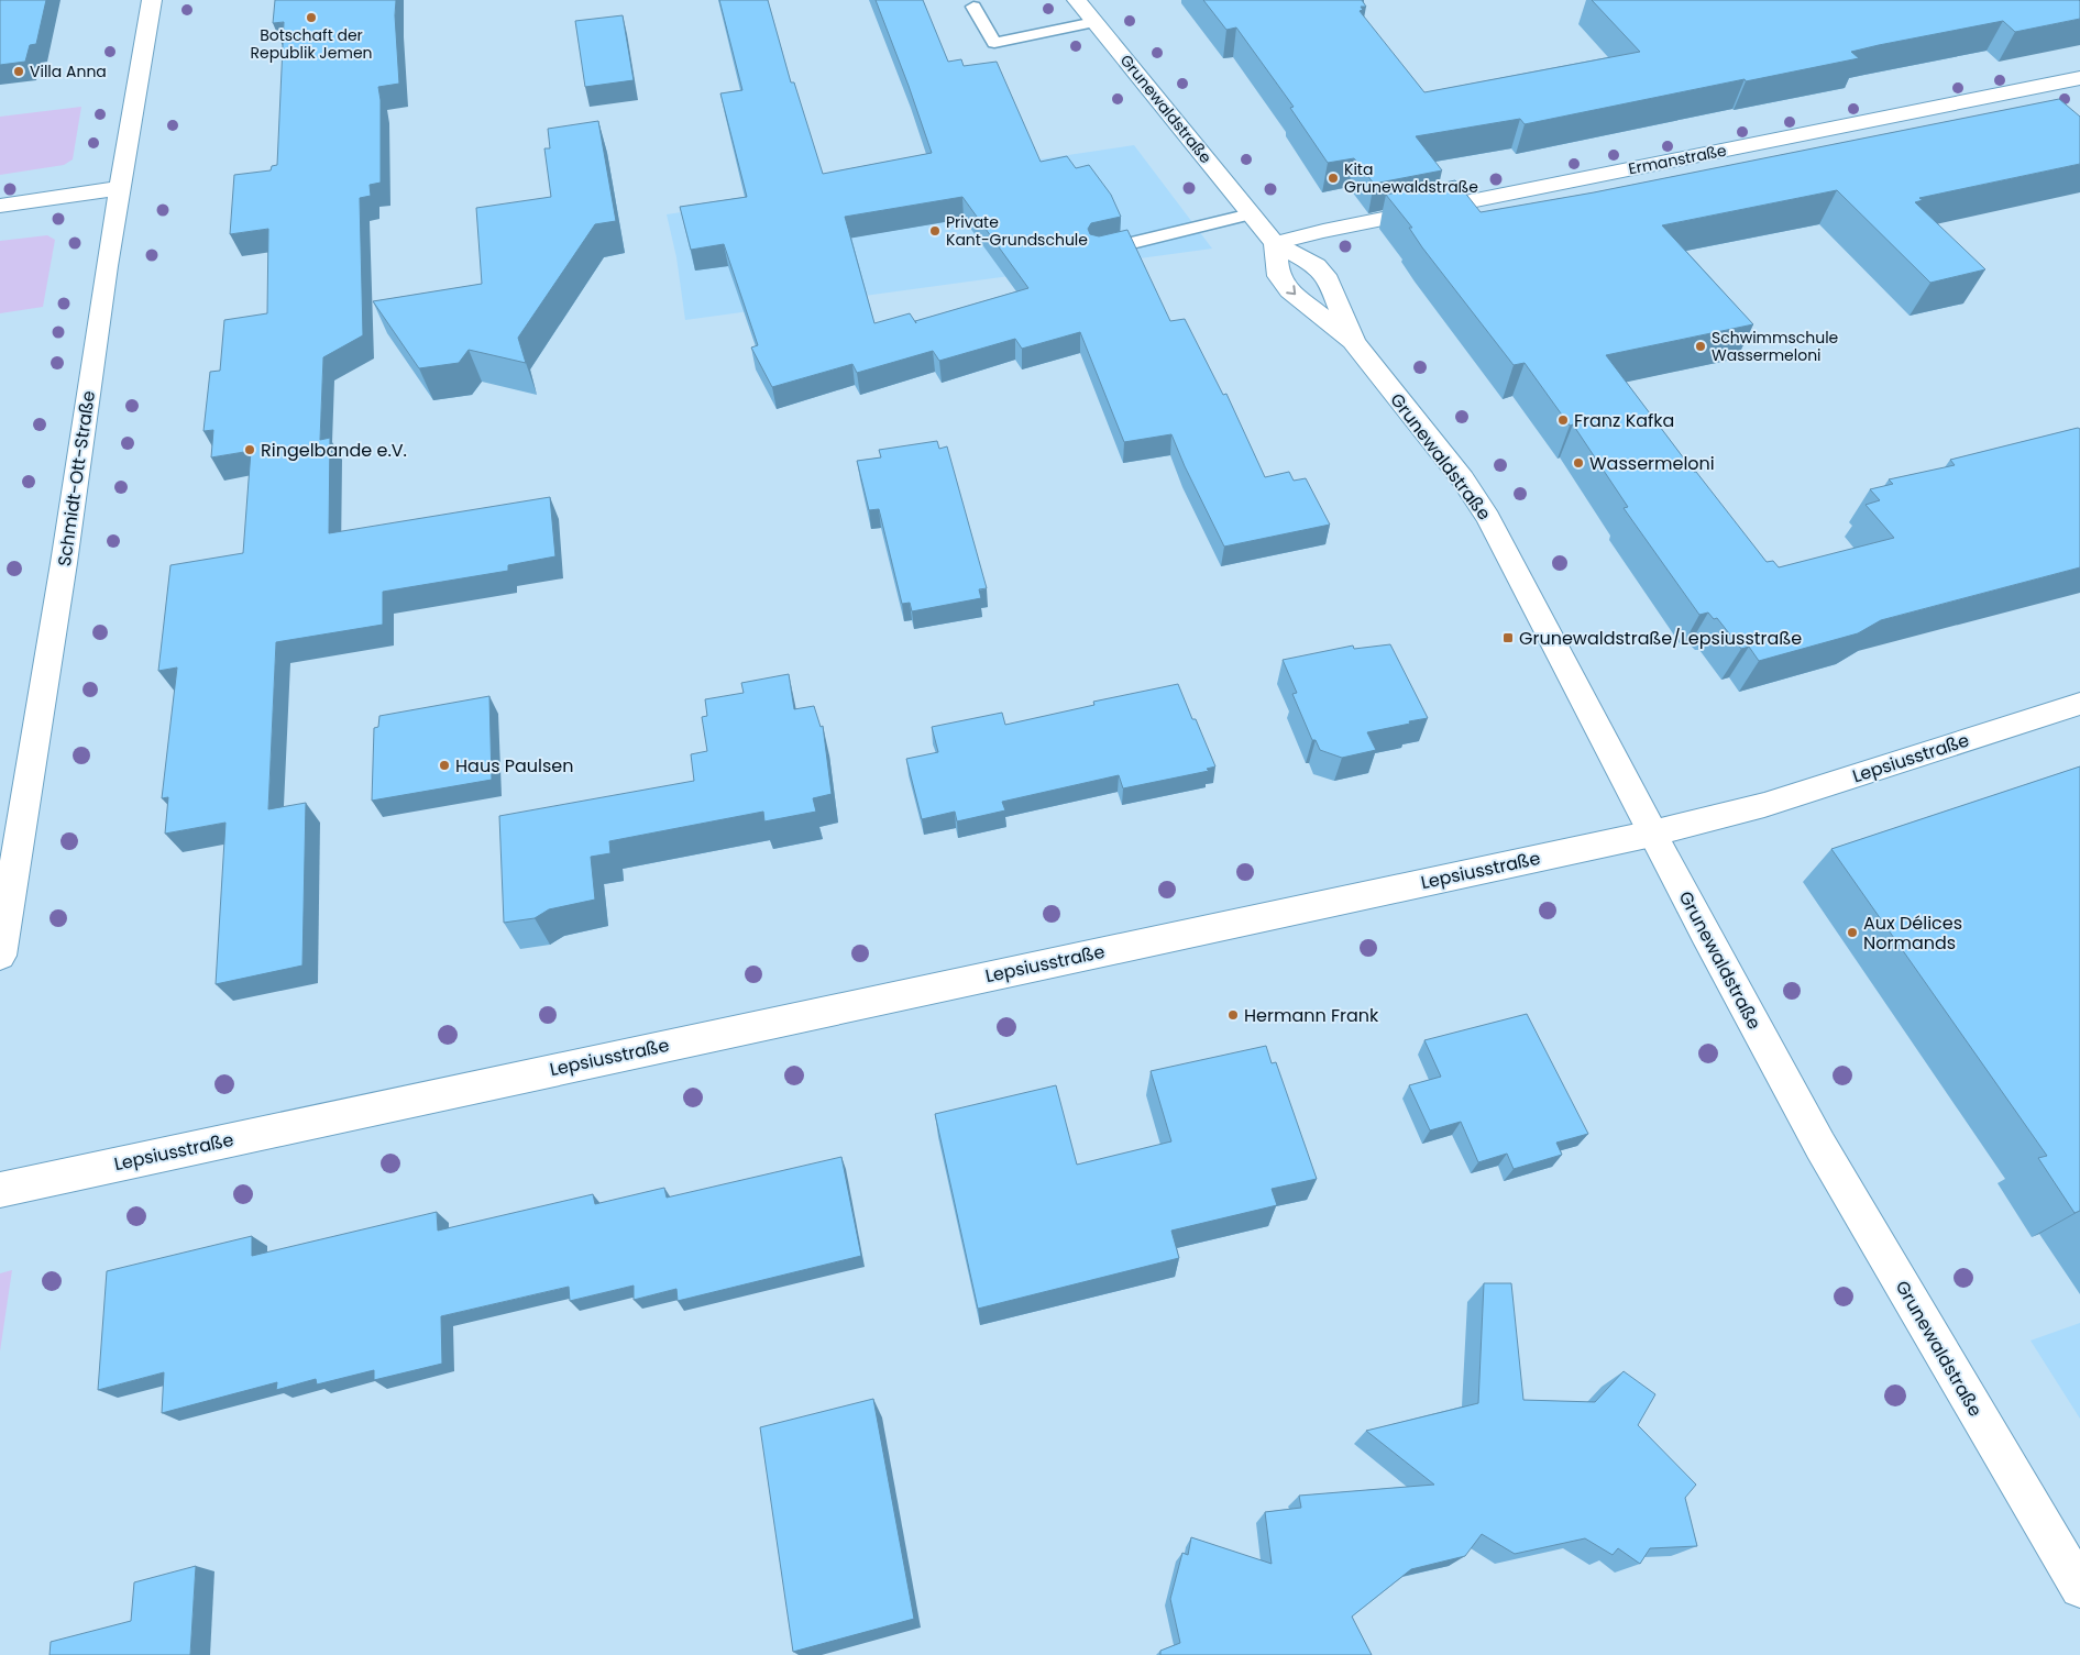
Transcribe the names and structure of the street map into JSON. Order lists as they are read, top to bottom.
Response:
{
  "streets": {
    "street": [
      "Grunewaldstraße",
      "Ermanstraße",
      "Schmidt-Ott-Straße",
      "Lepsiusstraße"
    ]
  },
  "crossings": [
    ["Grunewaldstraße", "Ermanstraße"],
    ["Grunewaldstraße", "Lepsiusstraße"]
  ],
  "places": {
    "other": [
      "Botschaft der Republik Jemen",
      "Villa Anna",
      "Kita Grunewaldstraße",
      "Private Kant-Grundschule",
      "Schwimmschule Wassermeloni",
      "Franz Kafka",
      "Ringelbande e.V.",
      "Wassermeloni",
      "Haus Paulsen",
      "Aux Délices Normands",
      "Hermann Frank"
    ],
    "transit": ["Grunewaldstraße/Lepsiusstraße"]
  }
}
